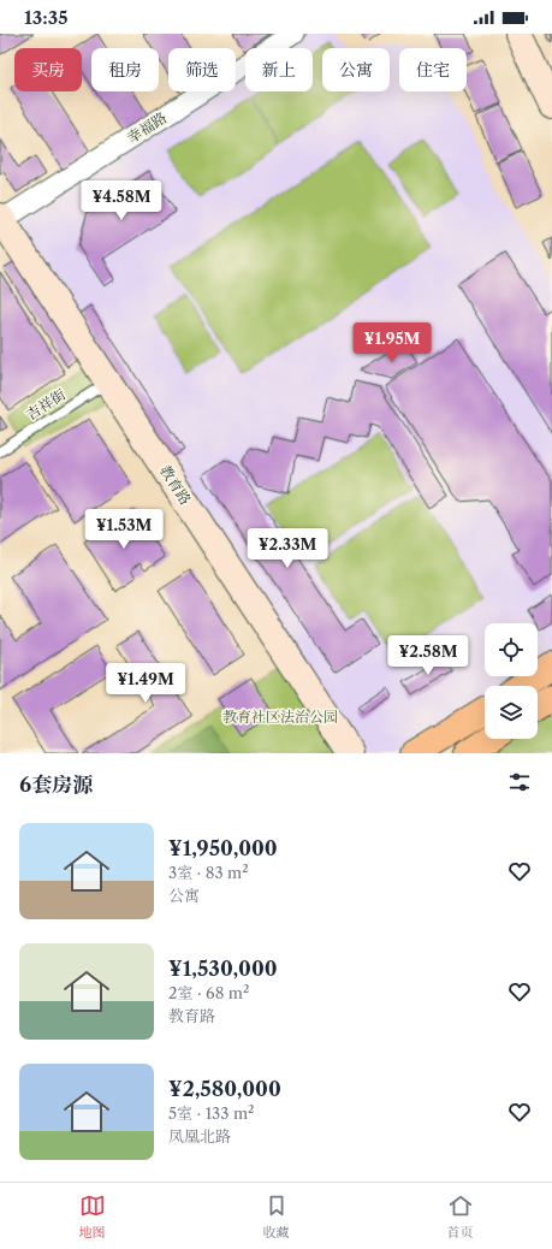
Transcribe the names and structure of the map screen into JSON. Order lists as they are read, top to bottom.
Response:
{
  "streets": {
    "street": ["幸福路", "教育路"],
    "lane": ["吉祥街"]
  },
  "crossings": [
    ["幸福路", "教育路"],
    ["吉祥街", "教育路"]
  ],
  "parks": ["教育社区法治公园"],
  "page": {
    "status": "13:35",
    "chip": [
      "买房",
      "租房",
      "筛选",
      "新上",
      "公寓",
      "住宅"
    ],
    "price": [
      "¥4.58M",
      "¥1.95M",
      "¥1.53M",
      "¥2.33M",
      "¥2.58M",
      "¥1.49M"
    ],
    "heading": "6套房源",
    "list": [
      {
        "name": "¥1,950,000",
        "note": "3室 · 83 m² · 公寓"
      },
      {
        "name": "¥1,530,000",
        "note": "2室 · 68 m² · 教育路"
      },
      {
        "name": "¥2,580,000",
        "note": "5室 · 133 m² · 凤凰北路"
      }
    ],
    "tabs": ["地图", "收藏", "首页"]
  }
}
